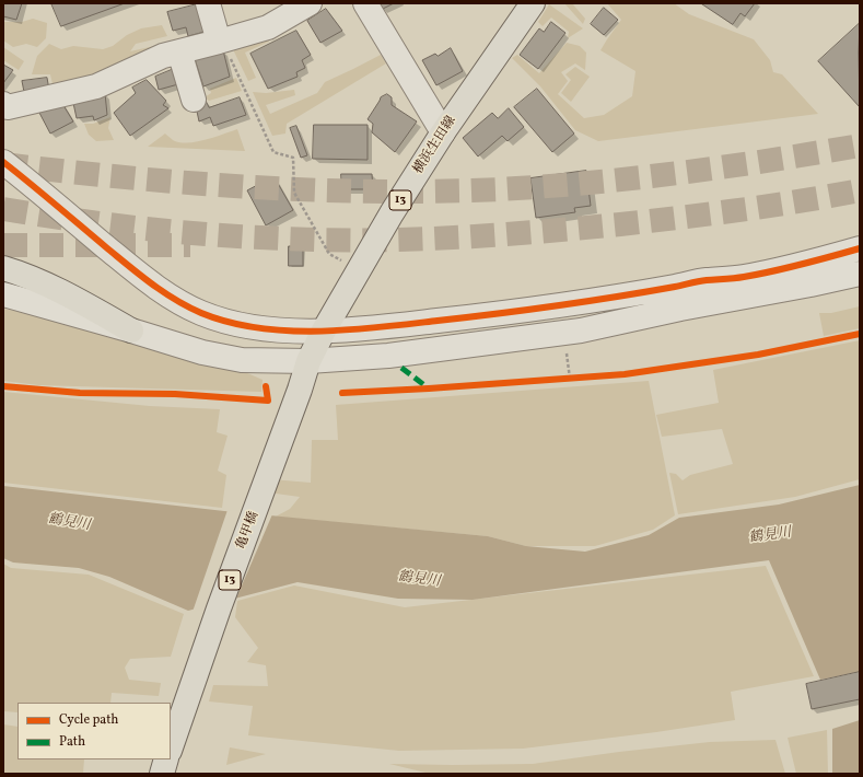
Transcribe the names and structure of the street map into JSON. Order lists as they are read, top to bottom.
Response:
{
  "streets": {
    "main road": ["横浜生田線", "13", "亀甲橋"]
  },
  "crossings": [
    ["横浜生田線", "亀甲橋"]
  ],
  "water": ["鶴見川"],
  "legend": ["Cycle path", "Path"]
}
